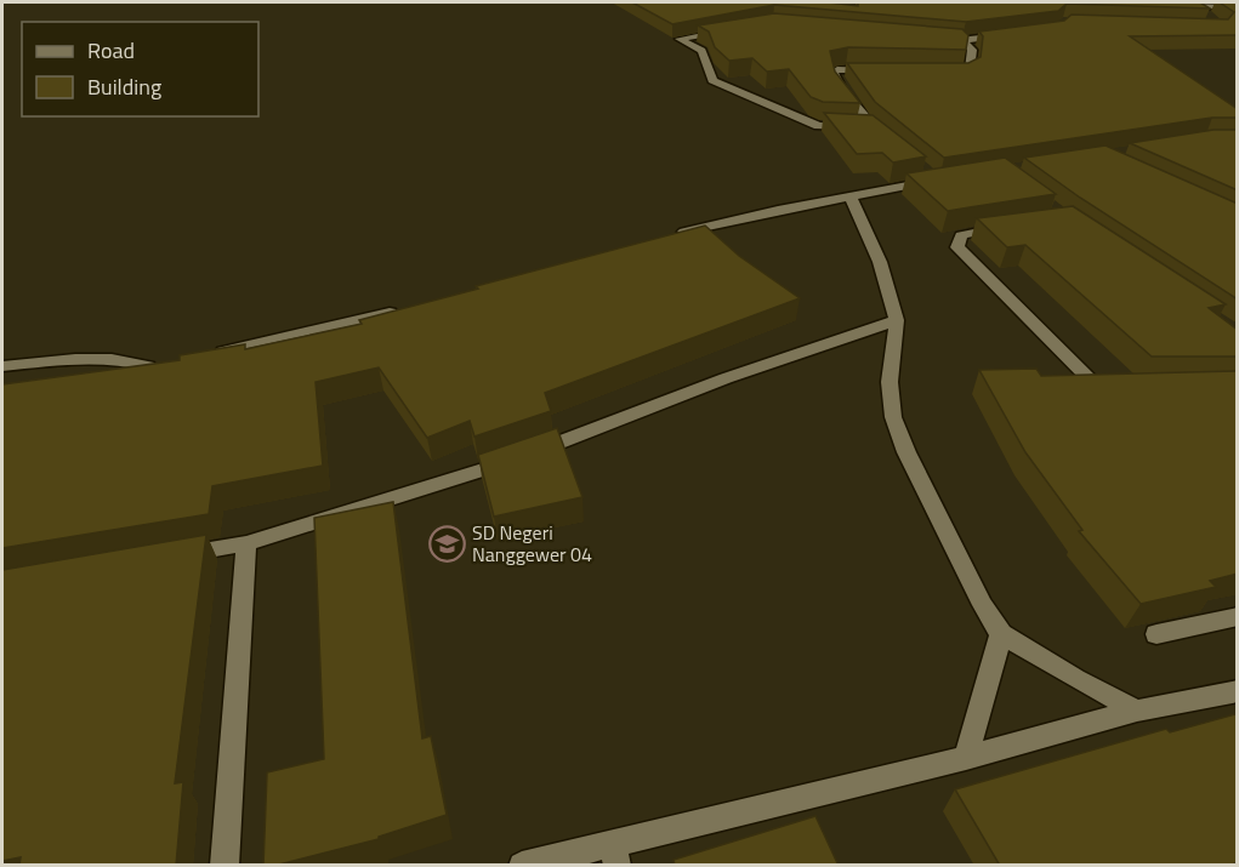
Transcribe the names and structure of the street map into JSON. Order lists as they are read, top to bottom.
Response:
{
  "places": {
    "school or university": ["SD Negeri Nanggewer 04"]
  },
  "legend": ["Road", "Building"]
}
